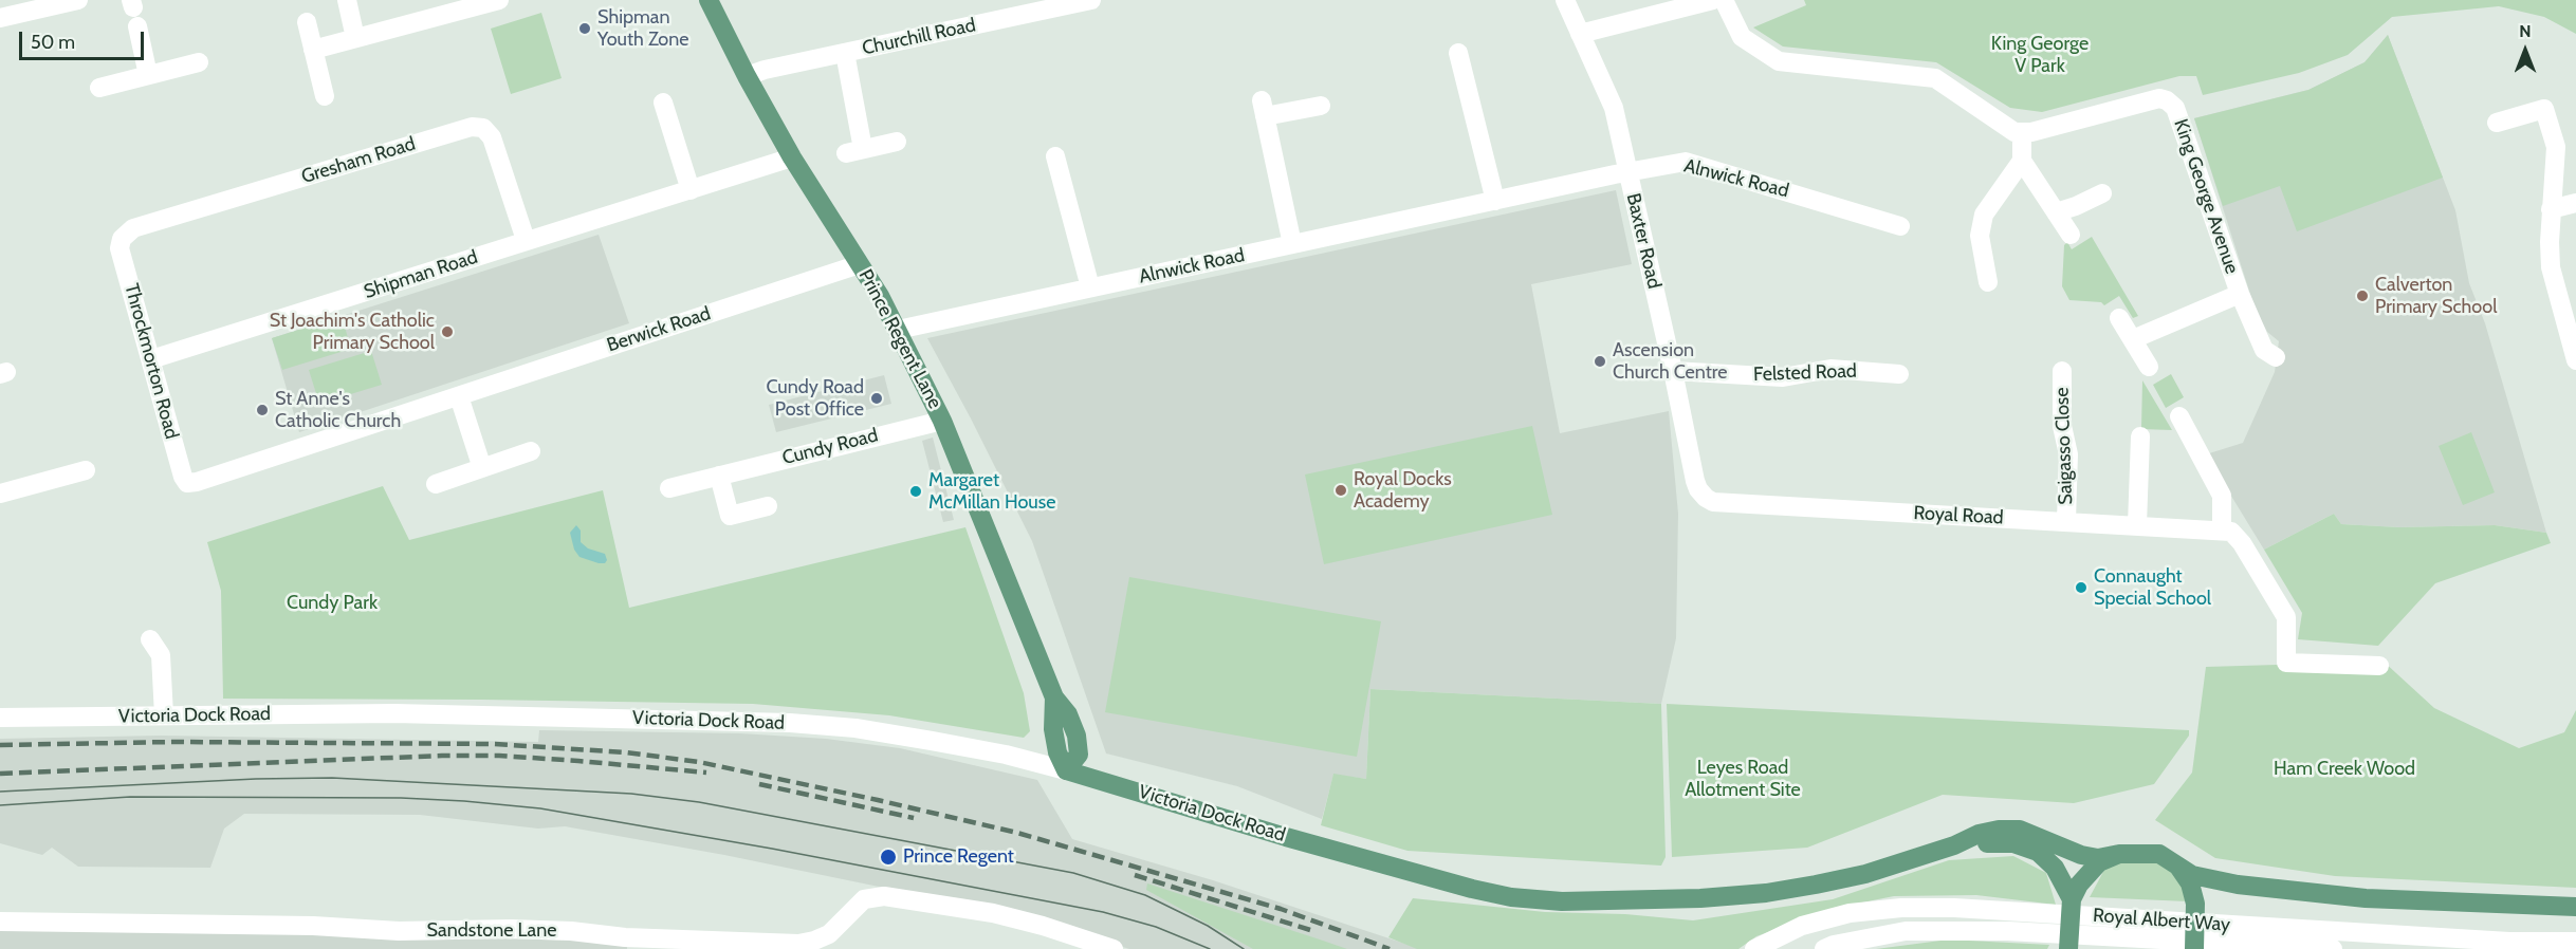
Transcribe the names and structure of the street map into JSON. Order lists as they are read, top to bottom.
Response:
{
  "streets": {
    "main road": ["Prince Regent Lane", "Victoria Dock Road"],
    "street": [
      "Churchill Road",
      "Gresham Road",
      "Alnwick Road",
      "King George Avenue",
      "Baxter Road",
      "Shipman Road",
      "Berwick Road",
      "Throckmorton Road",
      "Felsted Road",
      "Saigasso Close",
      "Cundy Road",
      "Royal Road",
      "Royal Albert Way",
      "Sandstone Lane"
    ]
  },
  "crossings": [
    ["Churchill Road", "Prince Regent Lane"],
    ["Gresham Road", "Shipman Road"],
    ["Gresham Road", "Throckmorton Road"],
    ["Alnwick Road", "Baxter Road"],
    ["Alnwick Road", "Prince Regent Lane"],
    ["Baxter Road", "Felsted Road"],
    ["Baxter Road", "Royal Road"],
    ["Shipman Road", "Prince Regent Lane"],
    ["Shipman Road", "Throckmorton Road"],
    ["Berwick Road", "Prince Regent Lane"],
    ["Berwick Road", "Throckmorton Road"],
    ["Prince Regent Lane", "Cundy Road"],
    ["Prince Regent Lane", "Victoria Dock Road"],
    ["Saigasso Close", "Royal Road"]
  ],
  "parks": [
    "King George V Park",
    "Cundy Park",
    "Leyes Road Allotment Site",
    "Ham Creek Wood"
  ],
  "places": [
    "Shipman Youth Zone",
    "Calverton Primary School",
    "St Joachim's Catholic Primary School",
    "Ascension Church Centre",
    "Cundy Road Post Office",
    "St Anne's Catholic Church",
    "Royal Docks Academy",
    "Margaret McMillan House",
    "Connaught Special School",
    "Prince Regent"
  ],
  "scale_bar": "50 m",
  "north": "top"
}
